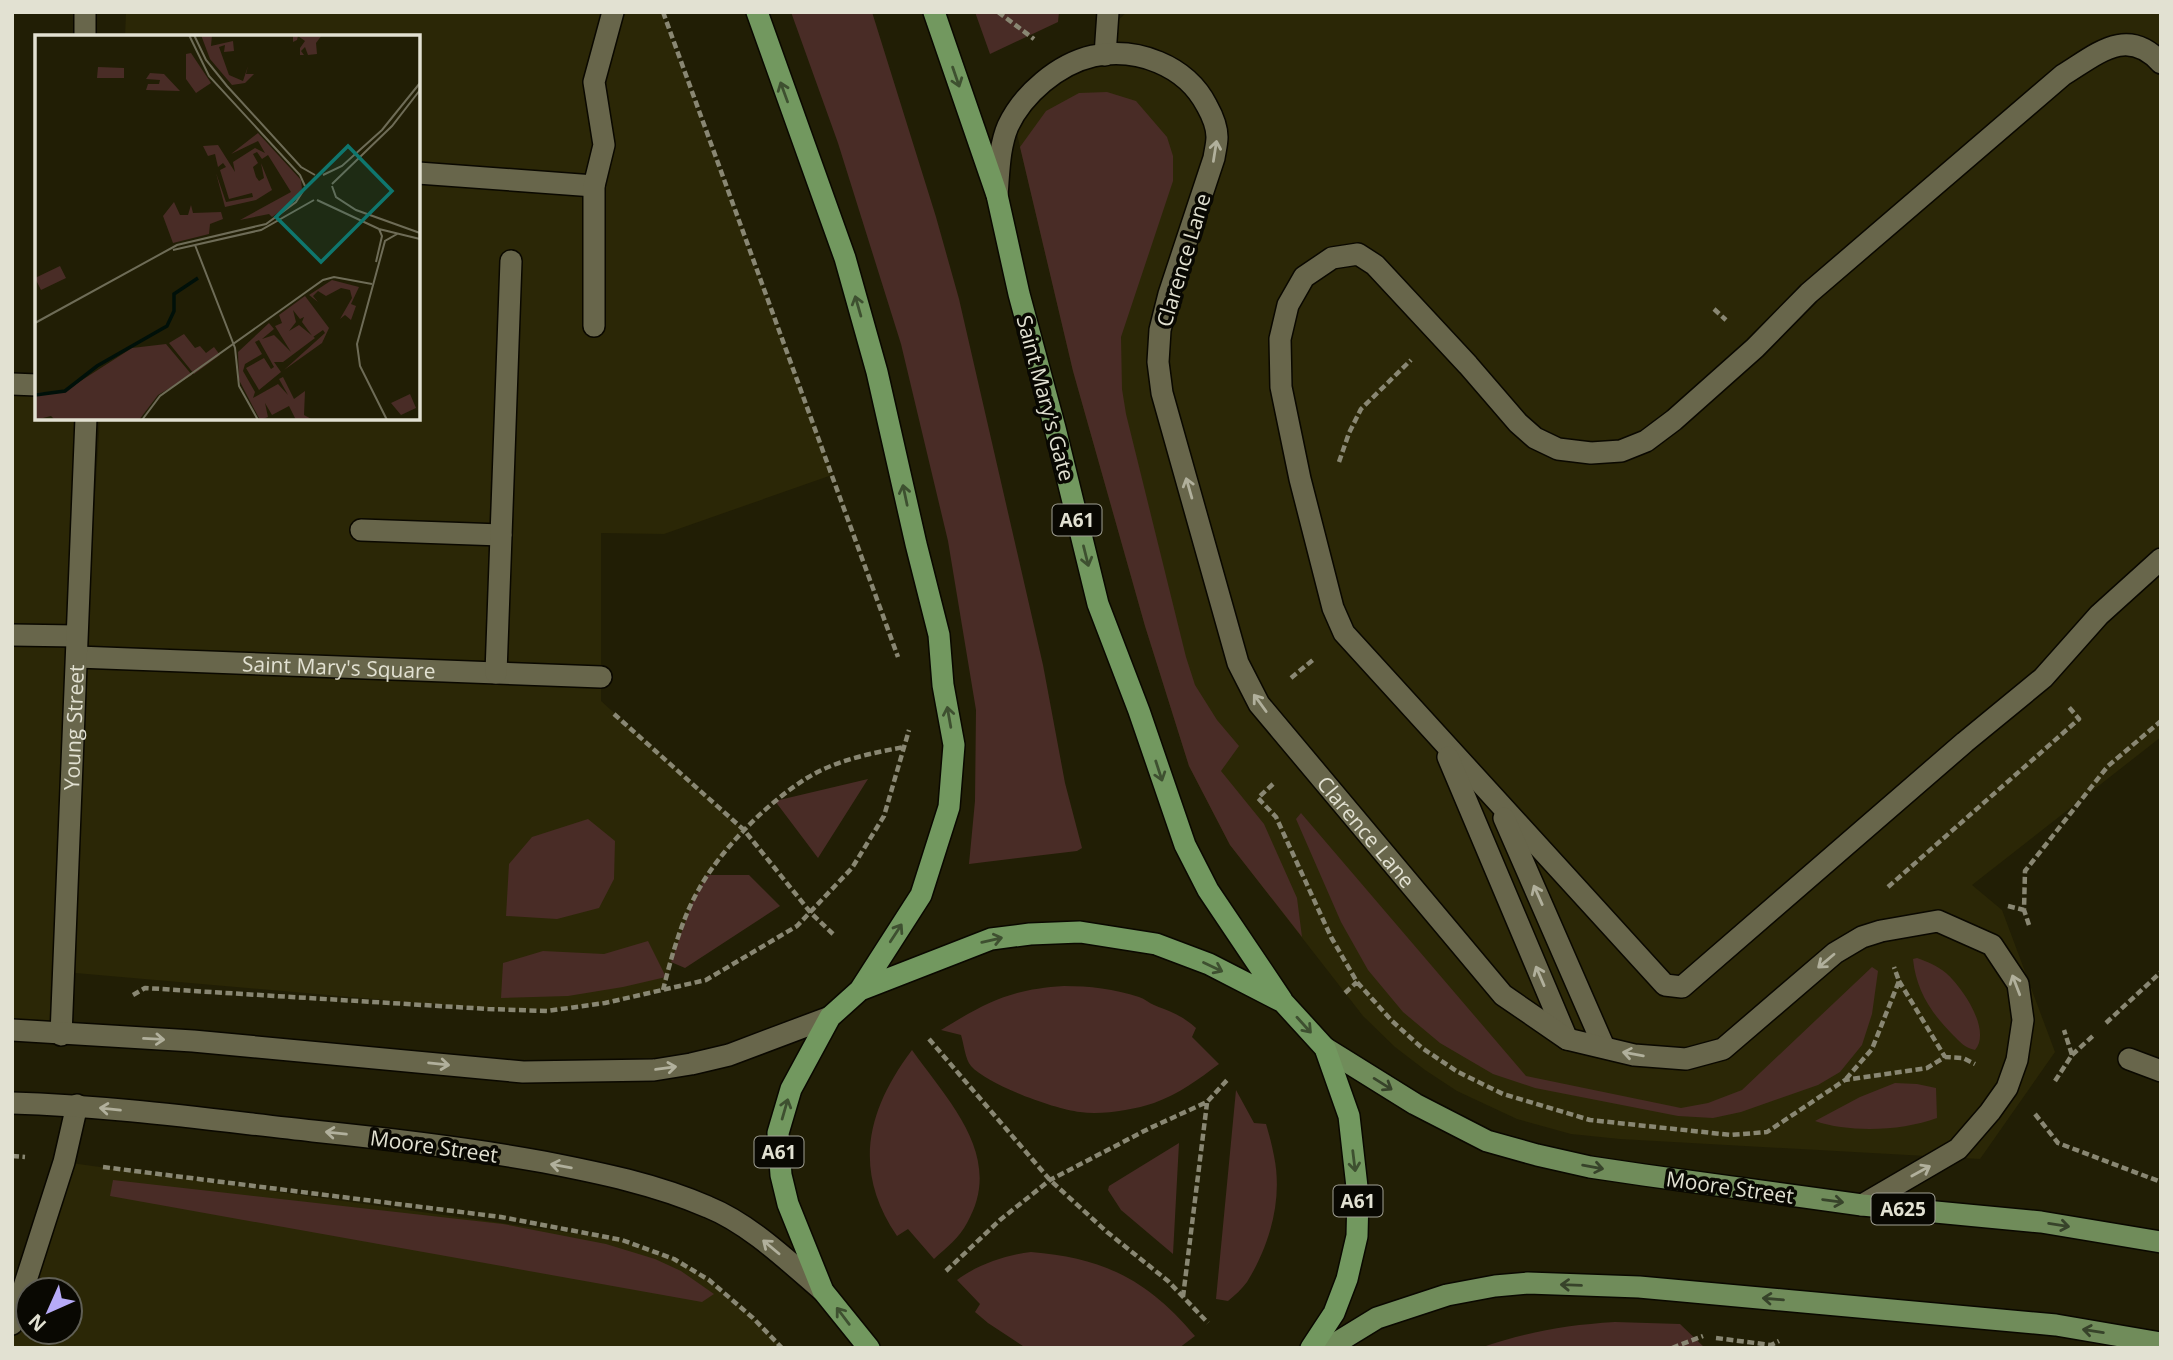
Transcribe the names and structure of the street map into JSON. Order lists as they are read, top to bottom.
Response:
{
  "streets": {
    "highway": ["Saint Mary's Gate", "A61", "Moore Street"],
    "main road": ["A625"],
    "street": ["Clarence Lane", "Saint Mary's Square", "Young Street"]
  },
  "crossings": [
    ["Clarence Lane", "Saint Mary's Gate"],
    ["Clarence Lane", "Moore Street"],
    ["Saint Mary's Gate", "Moore Street"],
    ["A61", "Moore Street"],
    ["Saint Mary's Square", "Young Street"],
    ["Young Street", "Moore Street"]
  ],
  "north": "bottom left"
}
